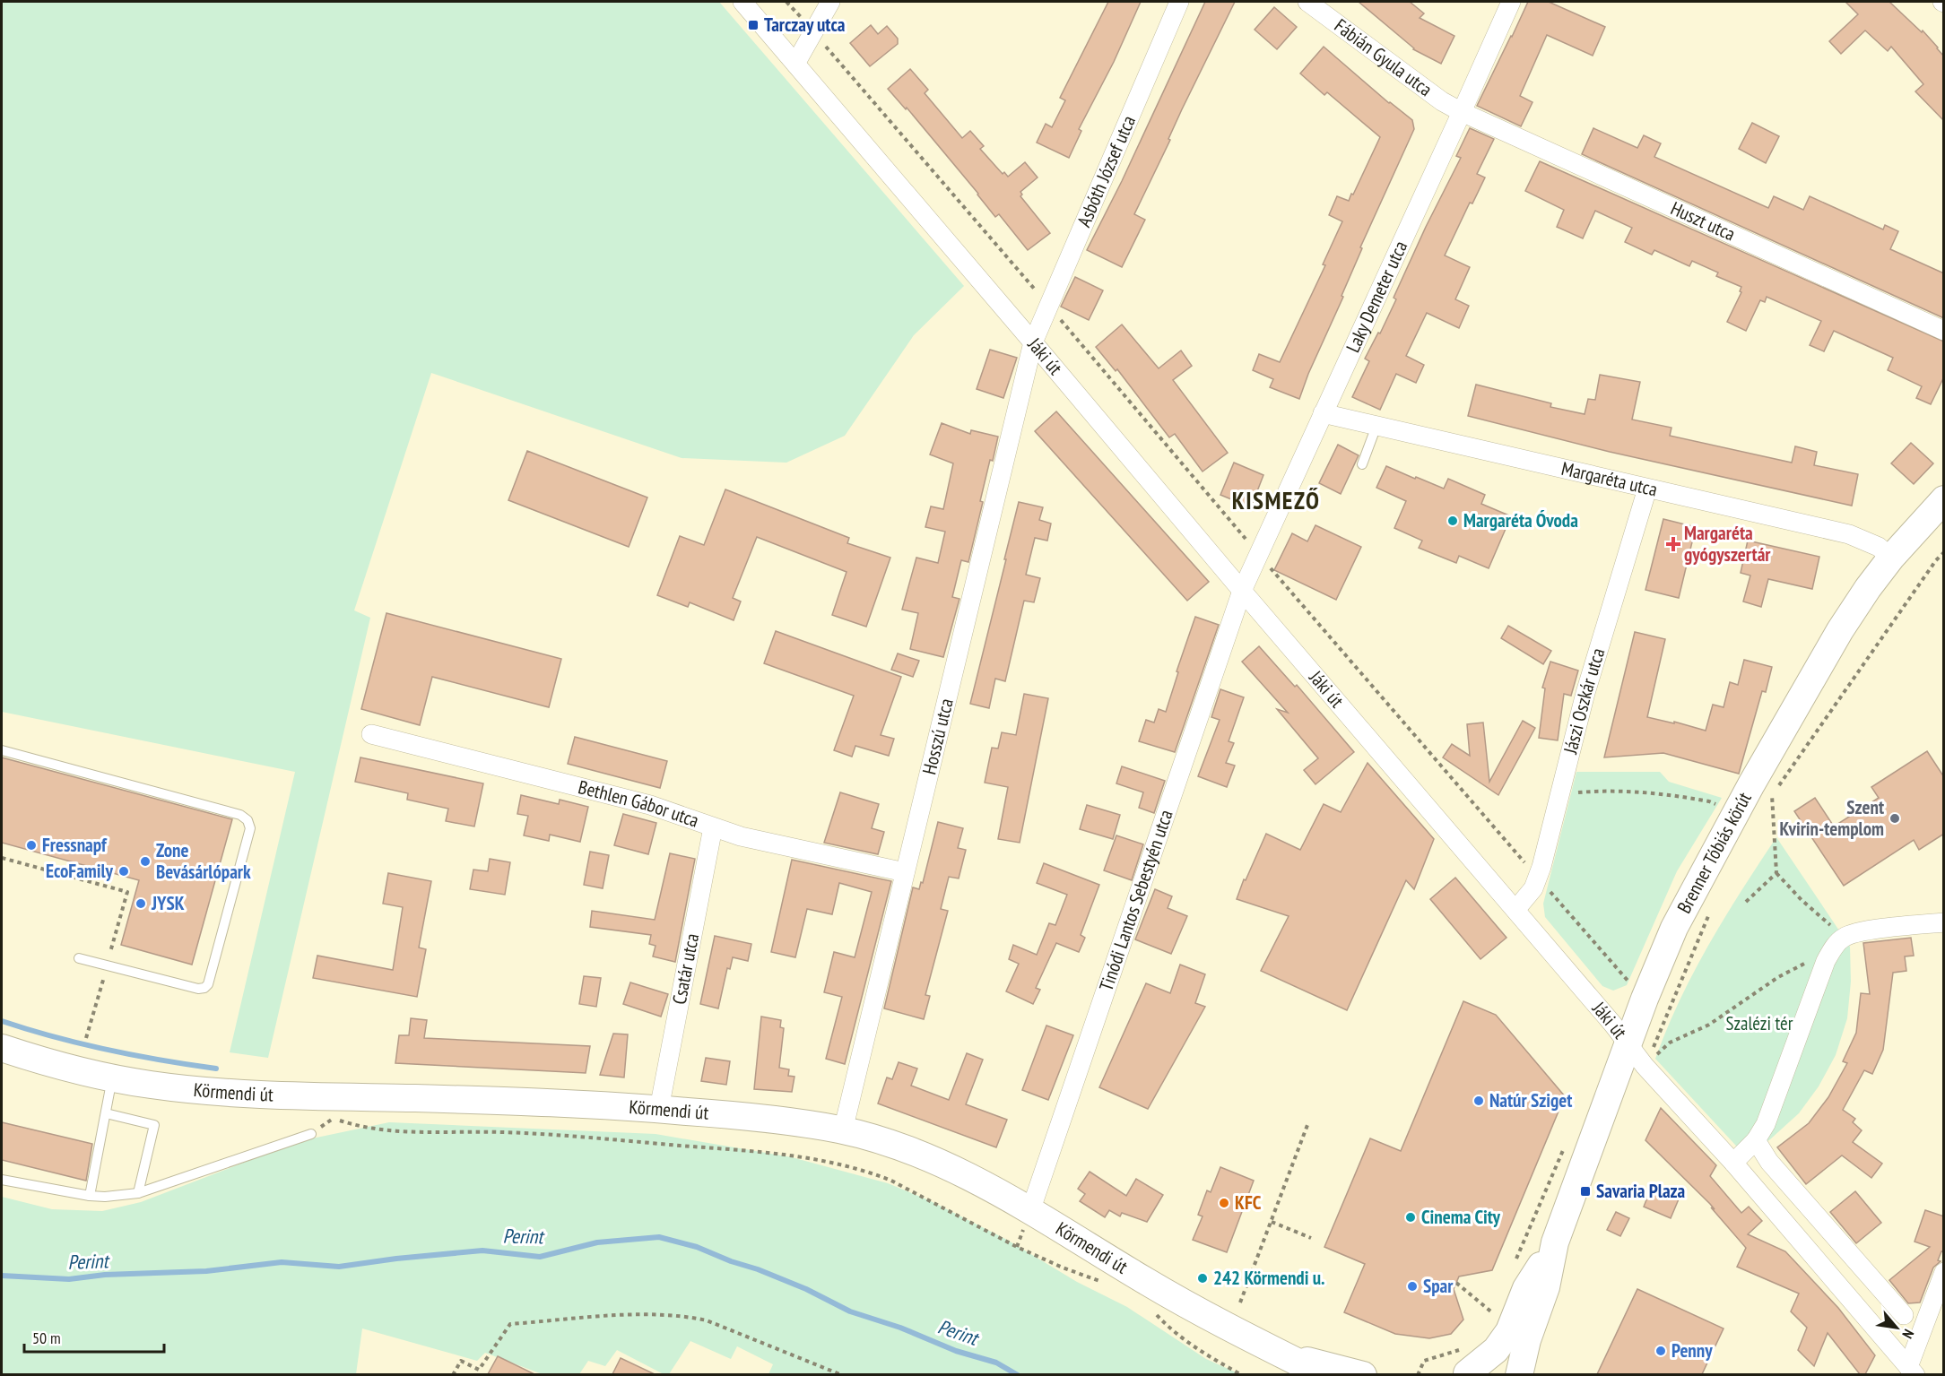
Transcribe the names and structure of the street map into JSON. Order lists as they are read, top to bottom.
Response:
{
  "streets": {
    "street": [
      "Fábián Gyula utca",
      "Asbóth József utca",
      "Huszt utca",
      "Laky Demeter utca",
      "Jáki út",
      "Margaréta utca",
      "Jászi Oszkár utca",
      "Hosszú utca",
      "Bethlen Gábor utca",
      "Brenner Tóbiás körút",
      "Tinódi Lantos Sebestyén utca",
      "Csatár utca",
      "Körmendi út"
    ]
  },
  "crossings": [
    ["Fábián Gyula utca", "Huszt utca"],
    ["Fábián Gyula utca", "Laky Demeter utca"],
    ["Asbóth József utca", "Jáki út"],
    ["Asbóth József utca", "Hosszú utca"],
    ["Huszt utca", "Laky Demeter utca"],
    ["Laky Demeter utca", "Jáki út"],
    ["Laky Demeter utca", "Margaréta utca"],
    ["Laky Demeter utca", "Tinódi Lantos Sebestyén utca"],
    ["Jáki út", "Jászi Oszkár utca"],
    ["Jáki út", "Hosszú utca"],
    ["Jáki út", "Brenner Tóbiás körút"],
    ["Jáki út", "Tinódi Lantos Sebestyén utca"],
    ["Margaréta utca", "Jászi Oszkár utca"],
    ["Margaréta utca", "Brenner Tóbiás körút"],
    ["Hosszú utca", "Bethlen Gábor utca"],
    ["Hosszú utca", "Körmendi út"],
    ["Bethlen Gábor utca", "Csatár utca"],
    ["Tinódi Lantos Sebestyén utca", "Körmendi út"],
    ["Csatár utca", "Körmendi út"]
  ],
  "districts": ["KISMEZŐ"],
  "water": ["Perint"],
  "parks": ["Szalézi tér"],
  "places": {
    "transit": ["Tarczay utca", "Savaria Plaza"],
    "other": [
      "Margaréta Óvoda",
      "Szent Kvirin-templom",
      "Fressnapf",
      "Zone Bevásárlópark",
      "EcoFamily",
      "JYSK",
      "Natúr Sziget",
      "KFC",
      "Cinema City",
      "242 Körmendi u.",
      "Spar",
      "Penny"
    ],
    "health": ["Margaréta gyógyszertár"]
  },
  "scale_bar": "50 m",
  "north": "bottom right"
}
